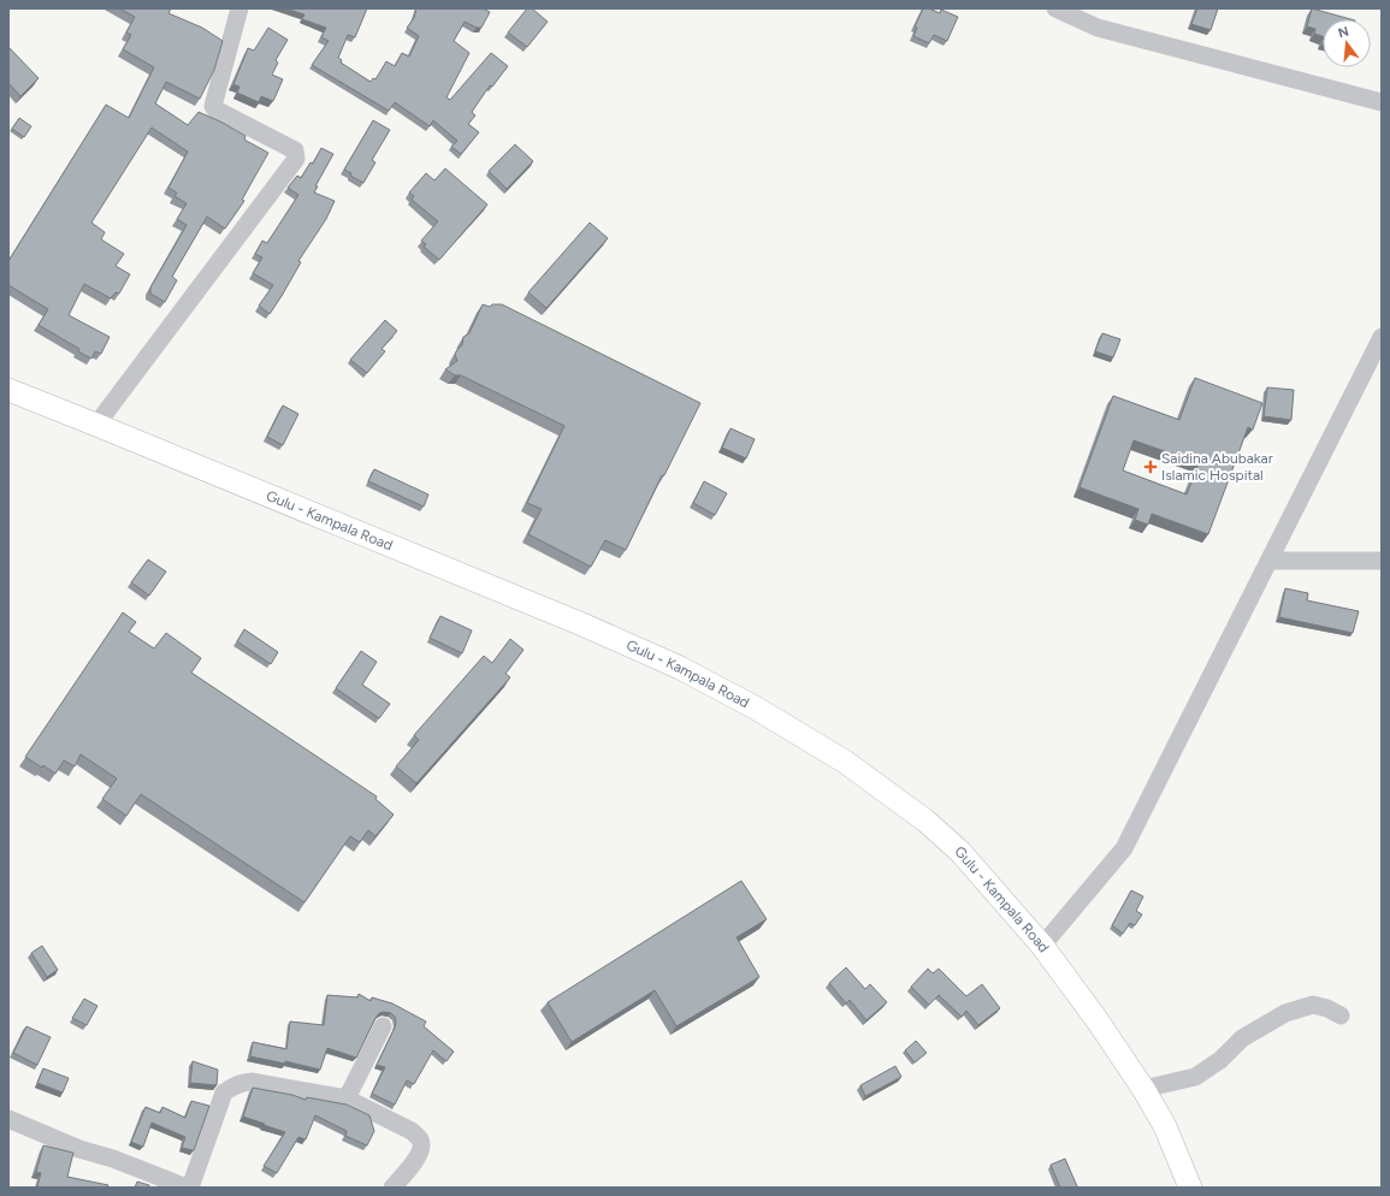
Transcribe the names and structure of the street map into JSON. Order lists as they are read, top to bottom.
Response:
{
  "streets": {
    "main road": ["Gulu - Kampala Road"]
  },
  "places": {
    "health": ["Saidina Abubakar Islamic Hospital"]
  },
  "north": "top"
}
